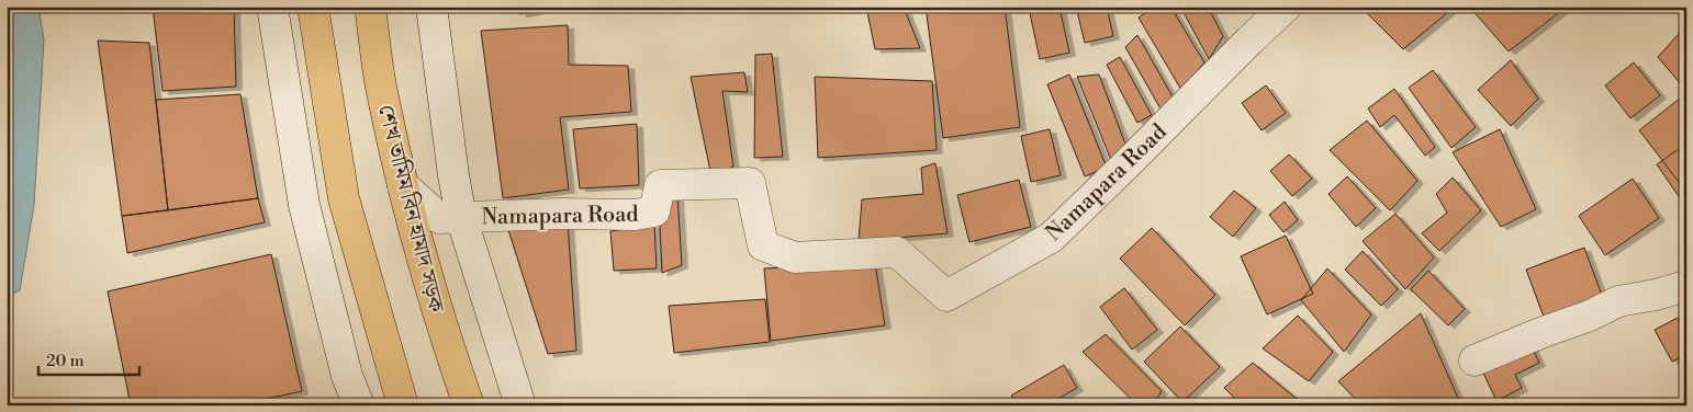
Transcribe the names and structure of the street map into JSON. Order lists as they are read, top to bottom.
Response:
{
  "streets": {
    "main road": ["শেখ তামিম বিন হামাদ সড়ক"],
    "street": ["Namapara Road"]
  },
  "crossings": [
    ["Namapara Road", "শেখ তামিম বিন হামাদ সড়ক"]
  ],
  "scale_bar": "20 m"
}
